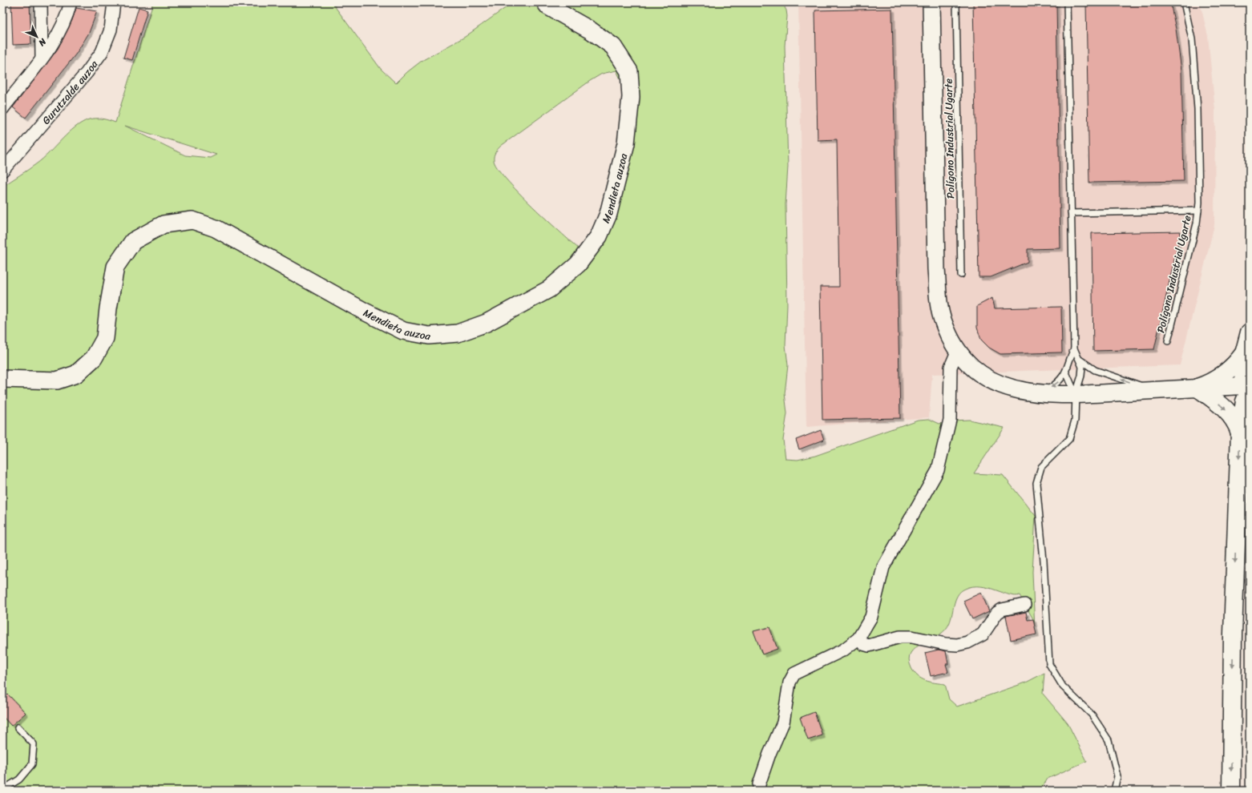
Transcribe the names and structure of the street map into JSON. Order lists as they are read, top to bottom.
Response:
{
  "streets": {
    "street": ["Gurutzalde auzoa", "Mendieta auzoa"],
    "lane": ["Polígono Industrial Ugarte"]
  },
  "north": "bottom right"
}
